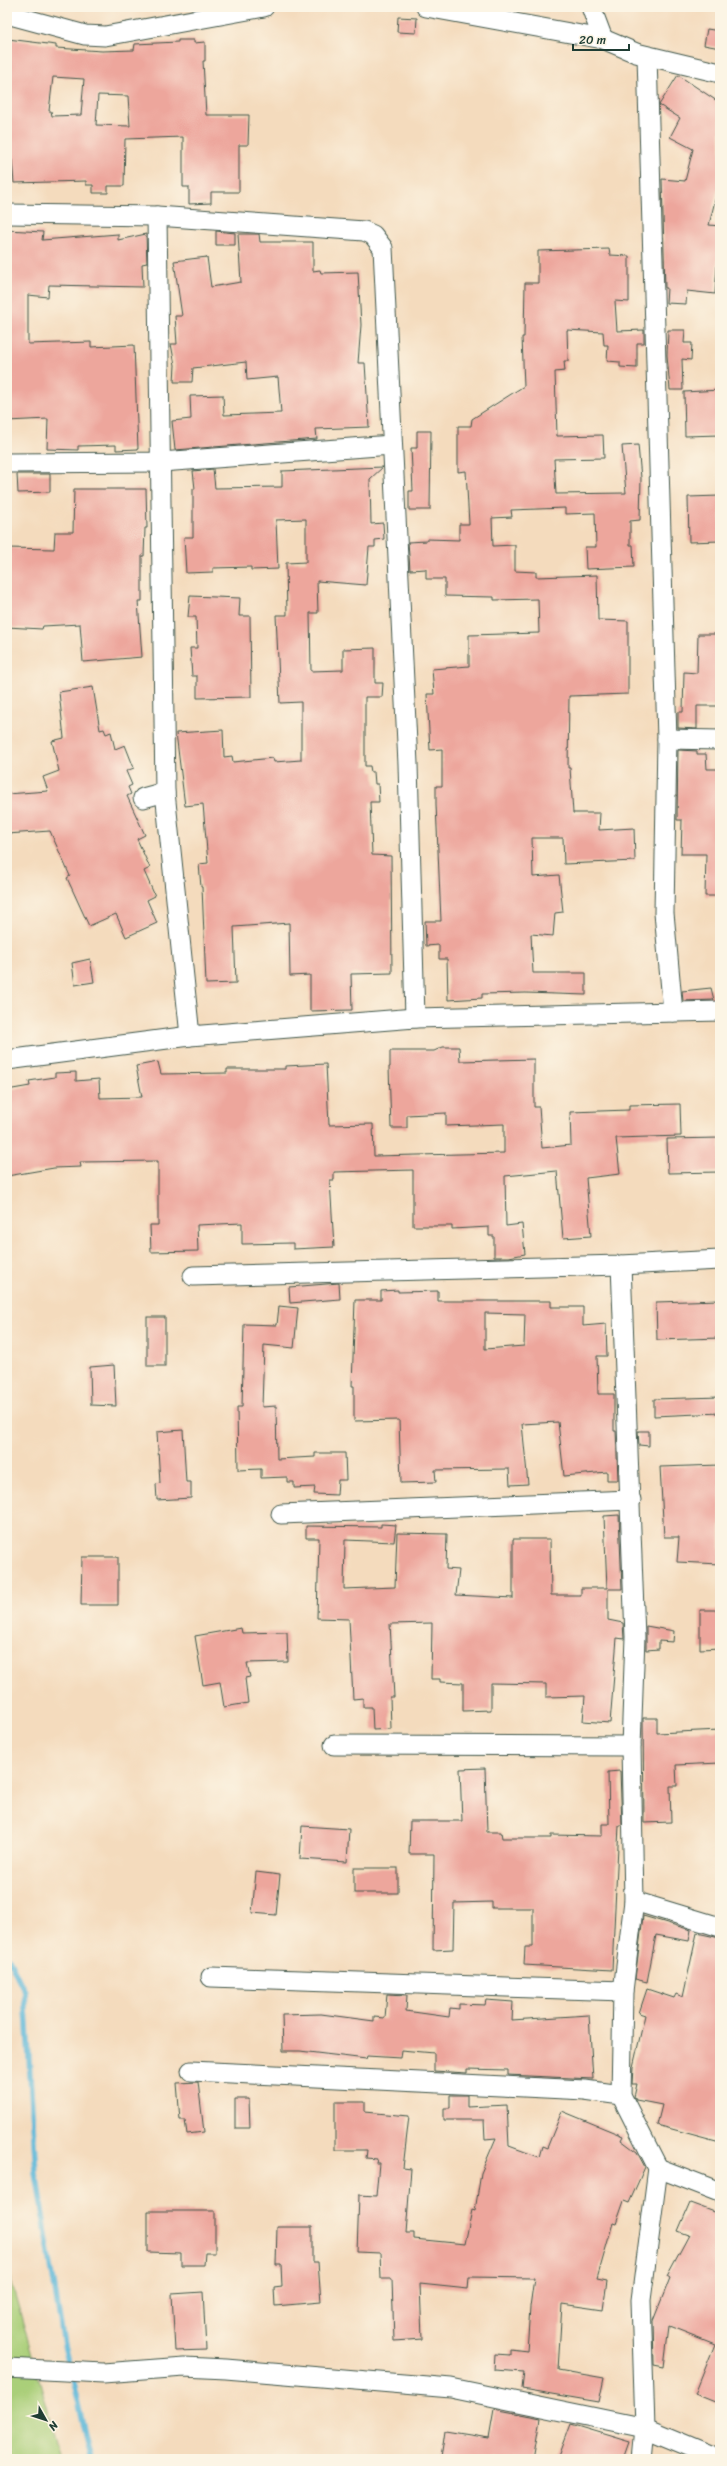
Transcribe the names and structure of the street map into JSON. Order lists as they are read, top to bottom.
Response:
{
  "scale_bar": "20 m",
  "north": "bottom right"
}
